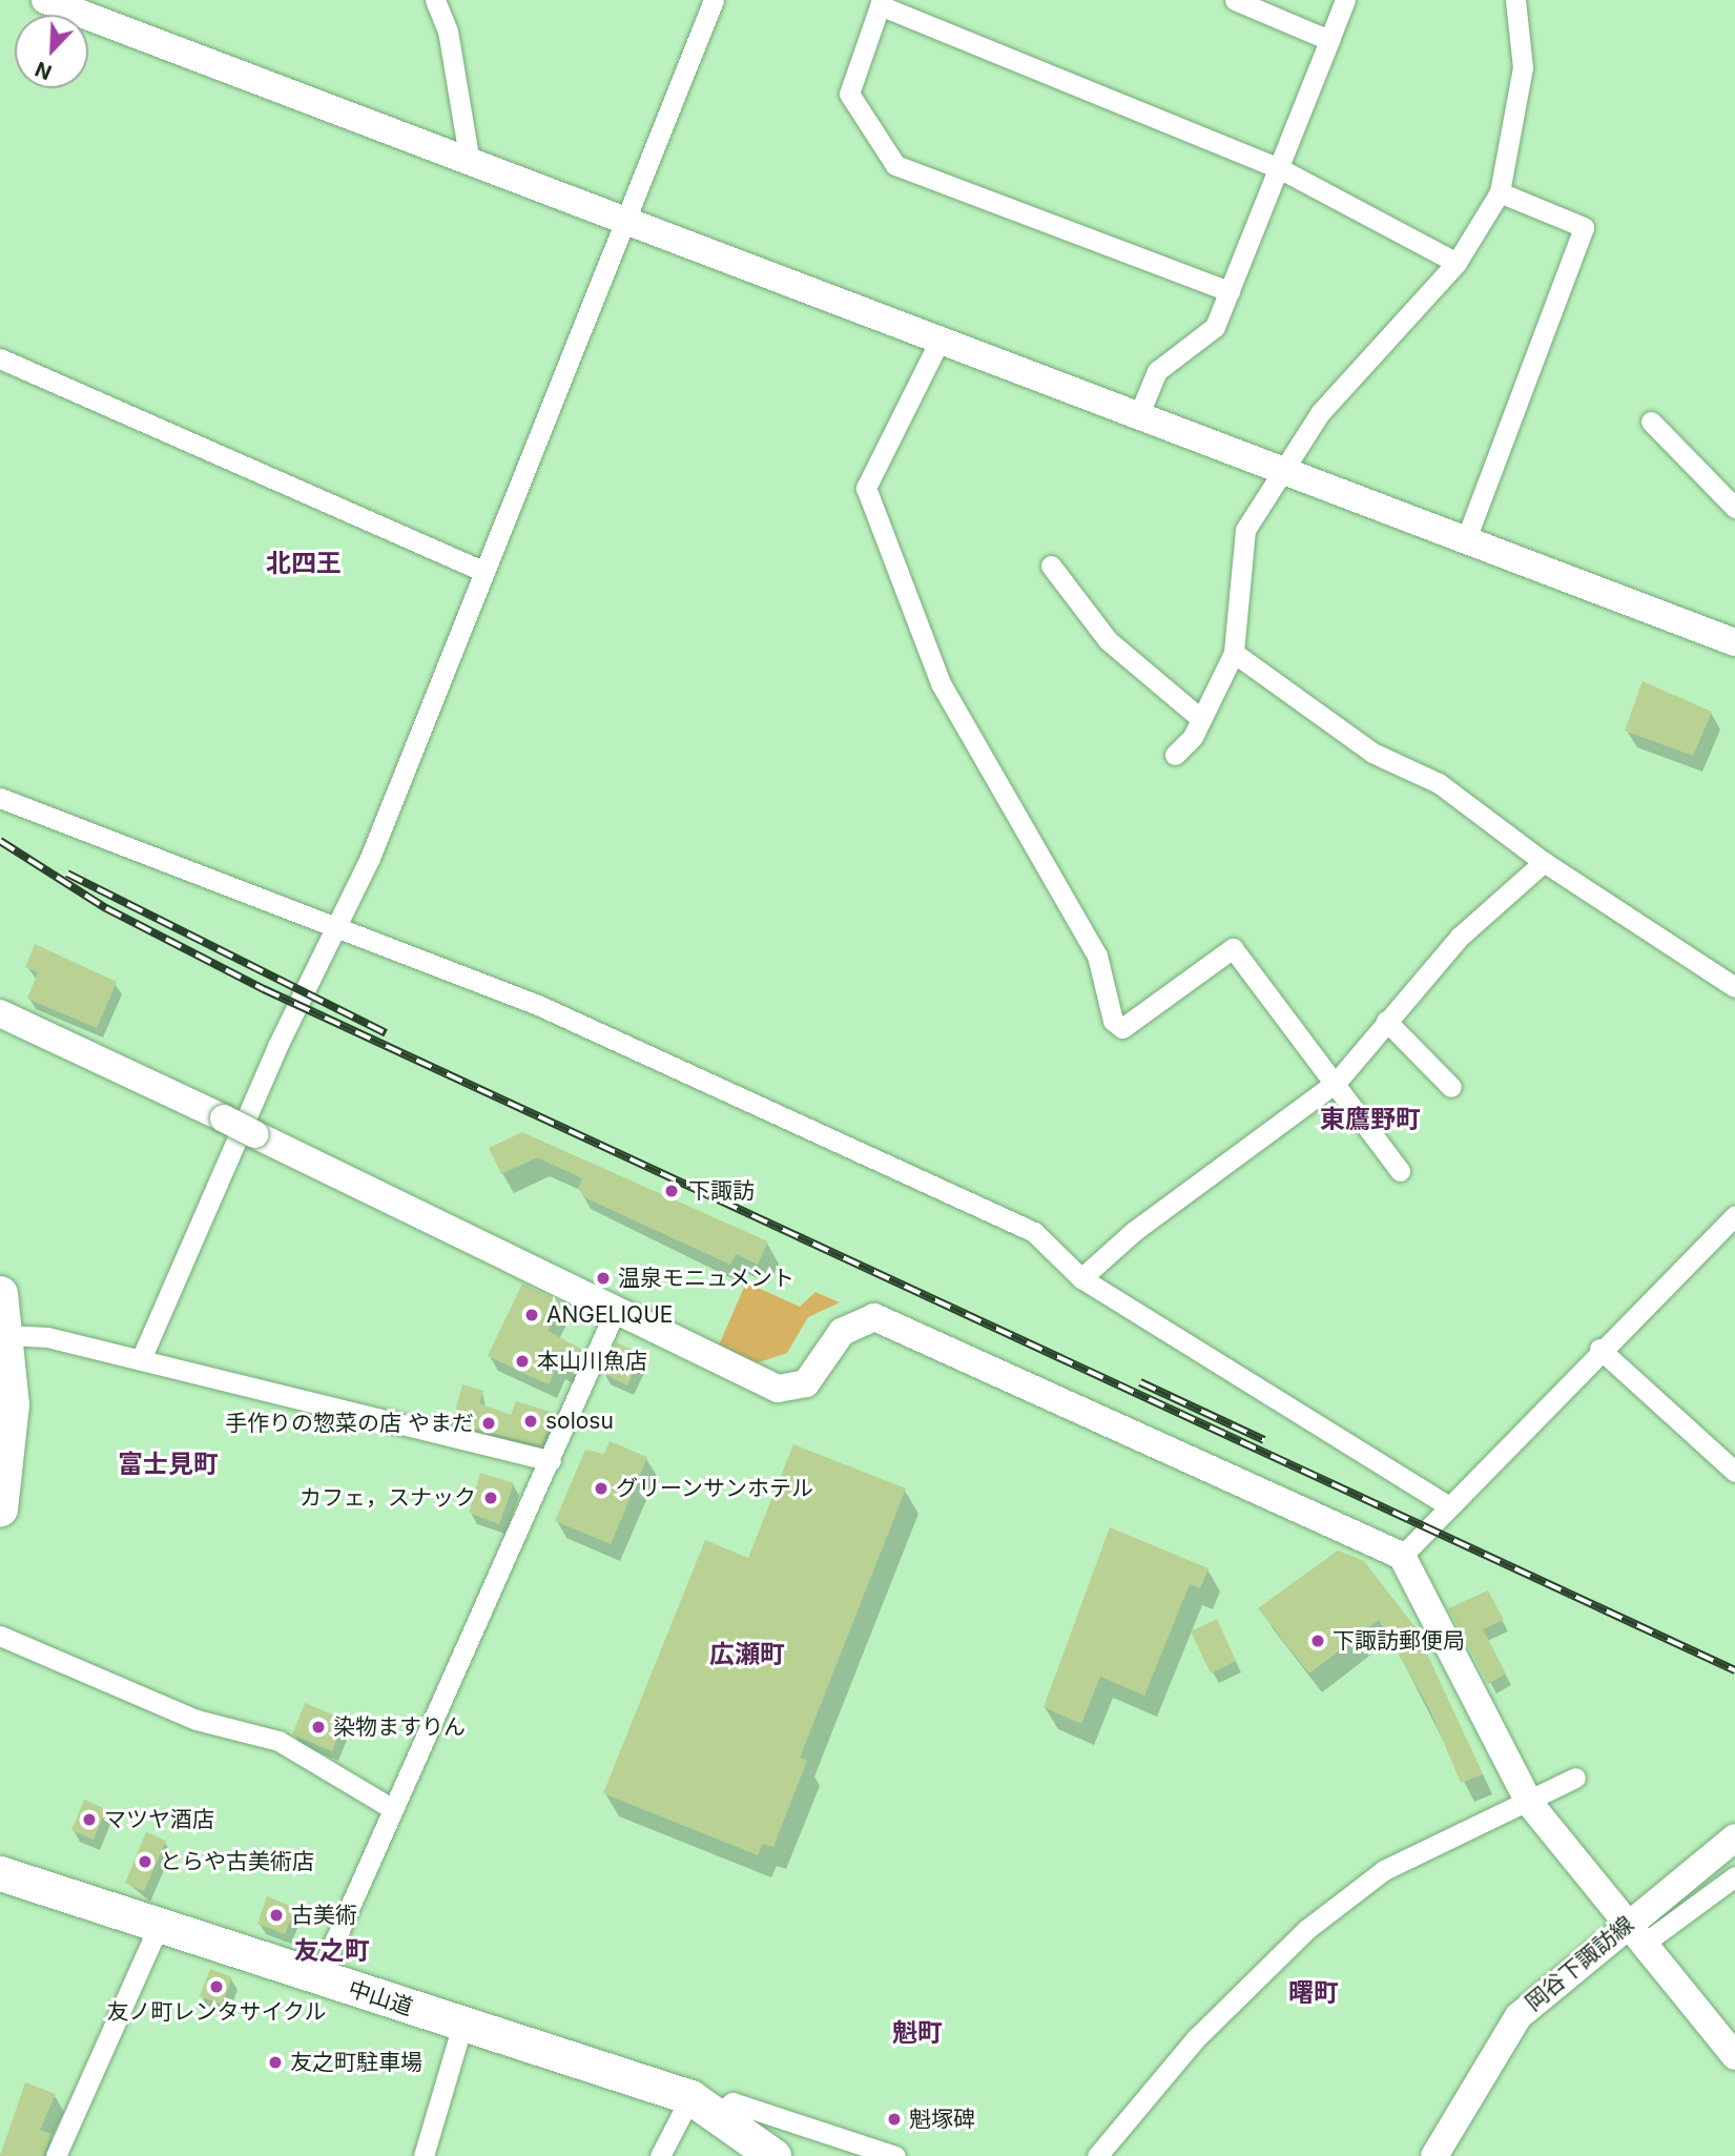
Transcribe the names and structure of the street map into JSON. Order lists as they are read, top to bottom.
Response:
{
  "streets": {
    "highway": ["中山道"],
    "street": ["岡谷下諏訪線"]
  },
  "districts": [
    "北四王",
    "東鷹野町",
    "富士見町",
    "広瀬町",
    "友之町",
    "曙町",
    "魁町"
  ],
  "places": [
    "下諏訪",
    "温泉モニュメント",
    "ANGELIQUE",
    "本山川魚店",
    "solosu",
    "手作りの惣菜の店 やまだ",
    "グリーンサンホテル",
    "カフェ，スナック",
    "下諏訪郵便局",
    "染物ますりん",
    "マツヤ酒店",
    "とらや古美術店",
    "古美術",
    "友ノ町レンタサイクル",
    "友之町駐車場",
    "魁塚碑"
  ],
  "north": "bottom left"
}
